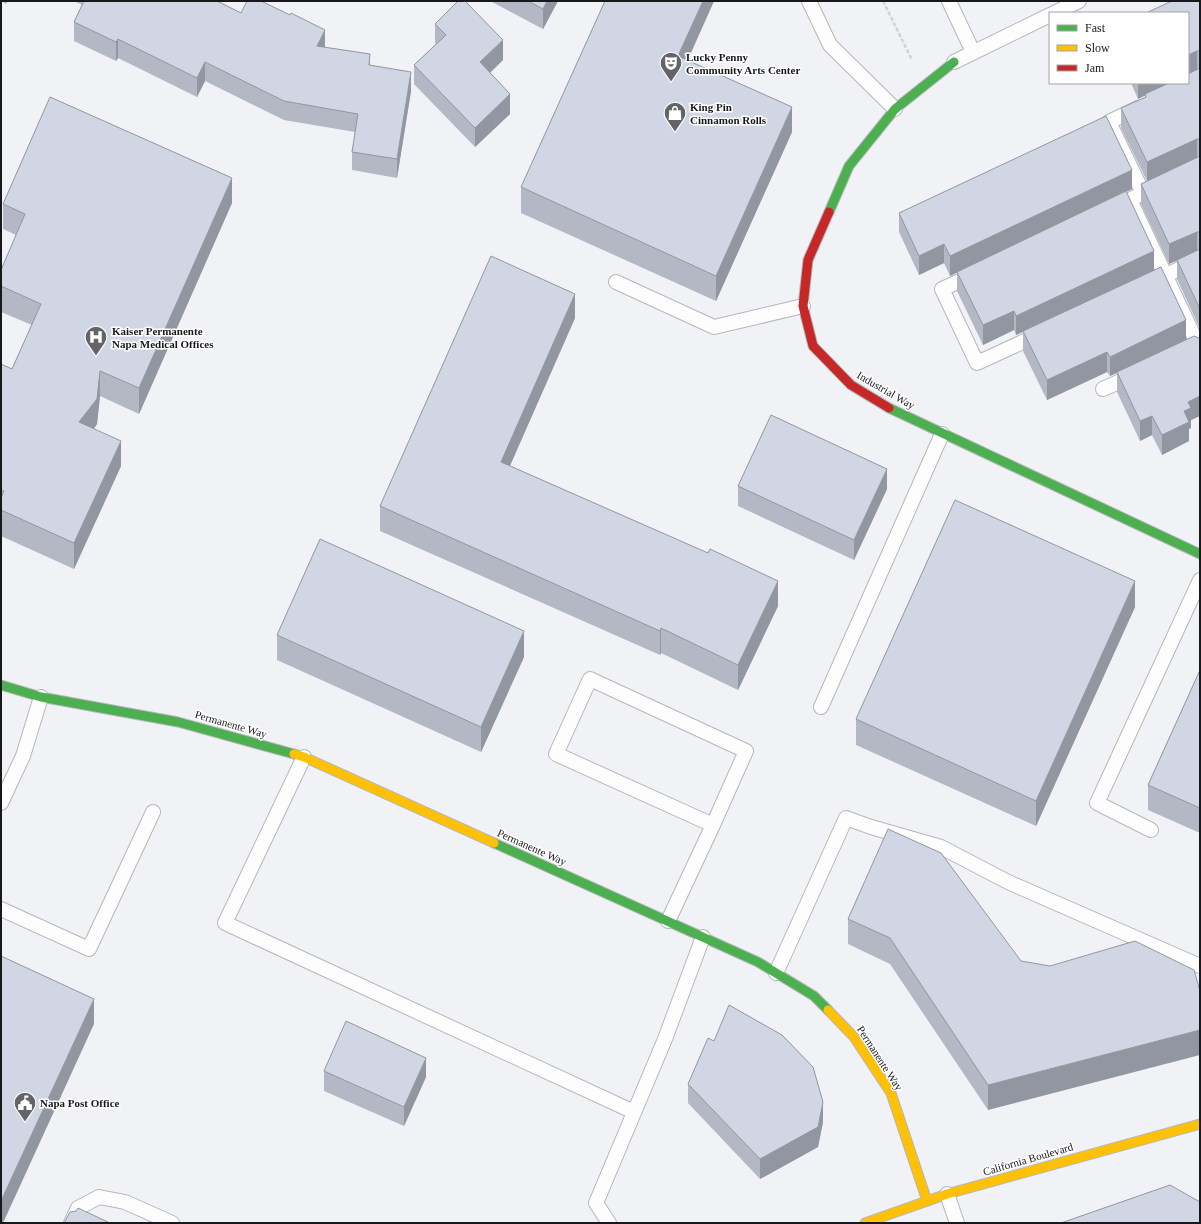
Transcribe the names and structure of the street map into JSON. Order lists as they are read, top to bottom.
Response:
{
  "streets": {
    "street": ["Industrial Way", "Permanente Way", "California Boulevard"]
  },
  "crossings": [
    ["Permanente Way", "California Boulevard"]
  ],
  "places": {
    "theatre": ["Lucky Penny Community Arts Center"],
    "shop": ["King Pin Cinnamon Rolls"],
    "hospital": ["Kaiser Permanente Napa Medical Offices"],
    "public building": ["Napa Post Office"]
  },
  "legend": ["Fast", "Slow", "Jam"]
}
